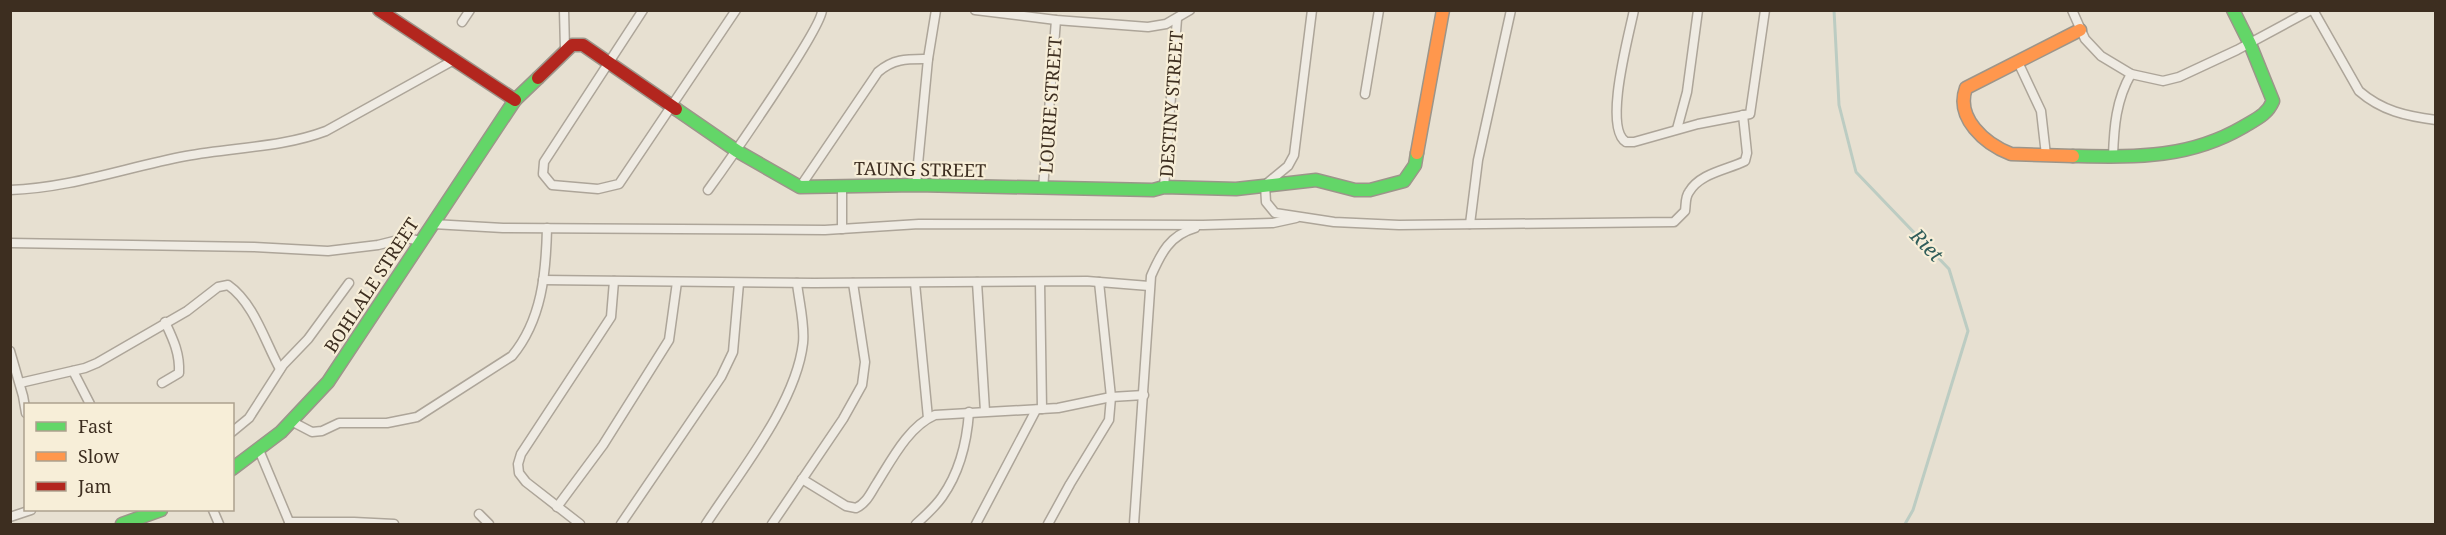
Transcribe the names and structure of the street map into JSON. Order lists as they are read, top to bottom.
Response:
{
  "streets": {
    "street": [
      "DESTINY STREET",
      "LOURIE STREET",
      "TAUNG STREET",
      "BOHLALE STREET"
    ]
  },
  "crossings": [
    ["DESTINY STREET", "TAUNG STREET"],
    ["LOURIE STREET", "TAUNG STREET"]
  ],
  "water": ["Riet"],
  "legend": ["Fast", "Slow", "Jam"]
}
